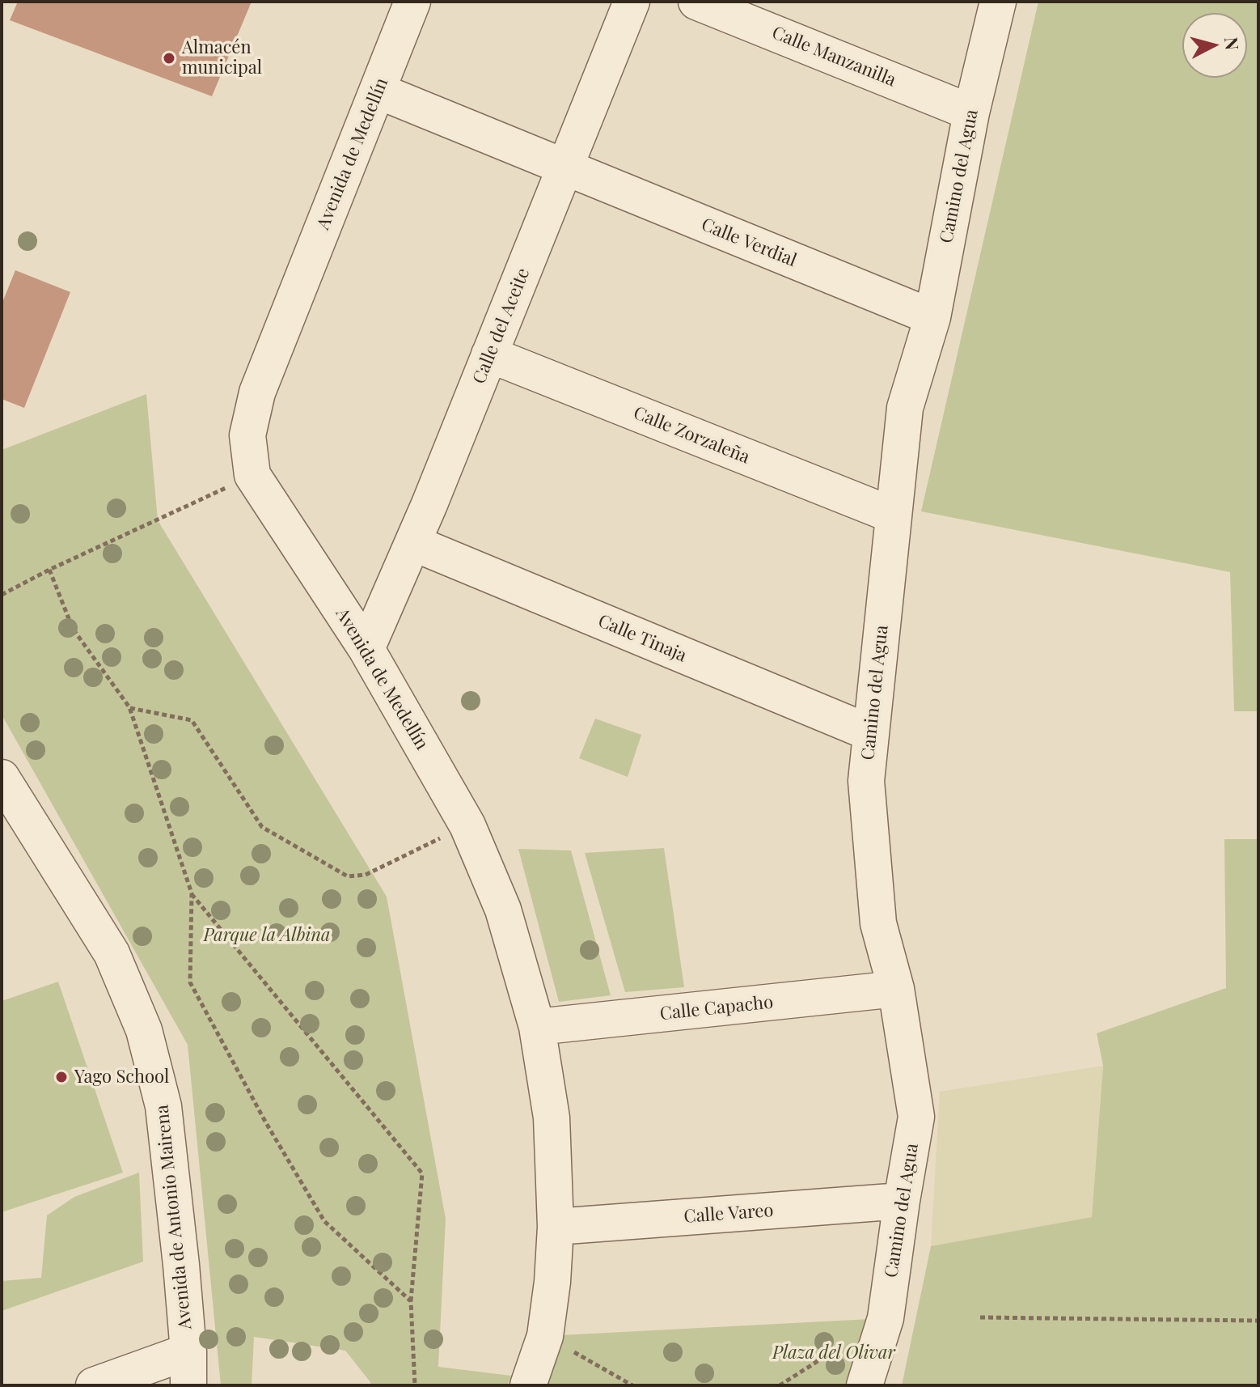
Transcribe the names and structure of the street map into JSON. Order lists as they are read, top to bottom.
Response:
{
  "streets": {
    "street": [
      "Calle Manzanilla",
      "Avenida de Medellín",
      "Camino del Agua",
      "Calle Verdial",
      "Calle del Aceite",
      "Calle Zorzaleña",
      "Calle Tinaja",
      "Calle Capacho",
      "Calle Vareo",
      "Avenida de Antonio Mairena"
    ]
  },
  "crossings": [
    ["Calle Manzanilla", "Camino del Agua"],
    ["Avenida de Medellín", "Calle Verdial"],
    ["Avenida de Medellín", "Calle del Aceite"],
    ["Avenida de Medellín", "Calle Capacho"],
    ["Avenida de Medellín", "Calle Vareo"],
    ["Camino del Agua", "Calle Verdial"],
    ["Camino del Agua", "Calle Zorzaleña"],
    ["Camino del Agua", "Calle Tinaja"],
    ["Camino del Agua", "Calle Capacho"],
    ["Camino del Agua", "Calle Vareo"],
    ["Calle Verdial", "Calle del Aceite"],
    ["Calle del Aceite", "Calle Zorzaleña"],
    ["Calle del Aceite", "Calle Tinaja"]
  ],
  "parks": ["Parque la Albina", "Plaza del Olivar"],
  "places": ["Almacén municipal", "Yago School"],
  "north": "right"
}
